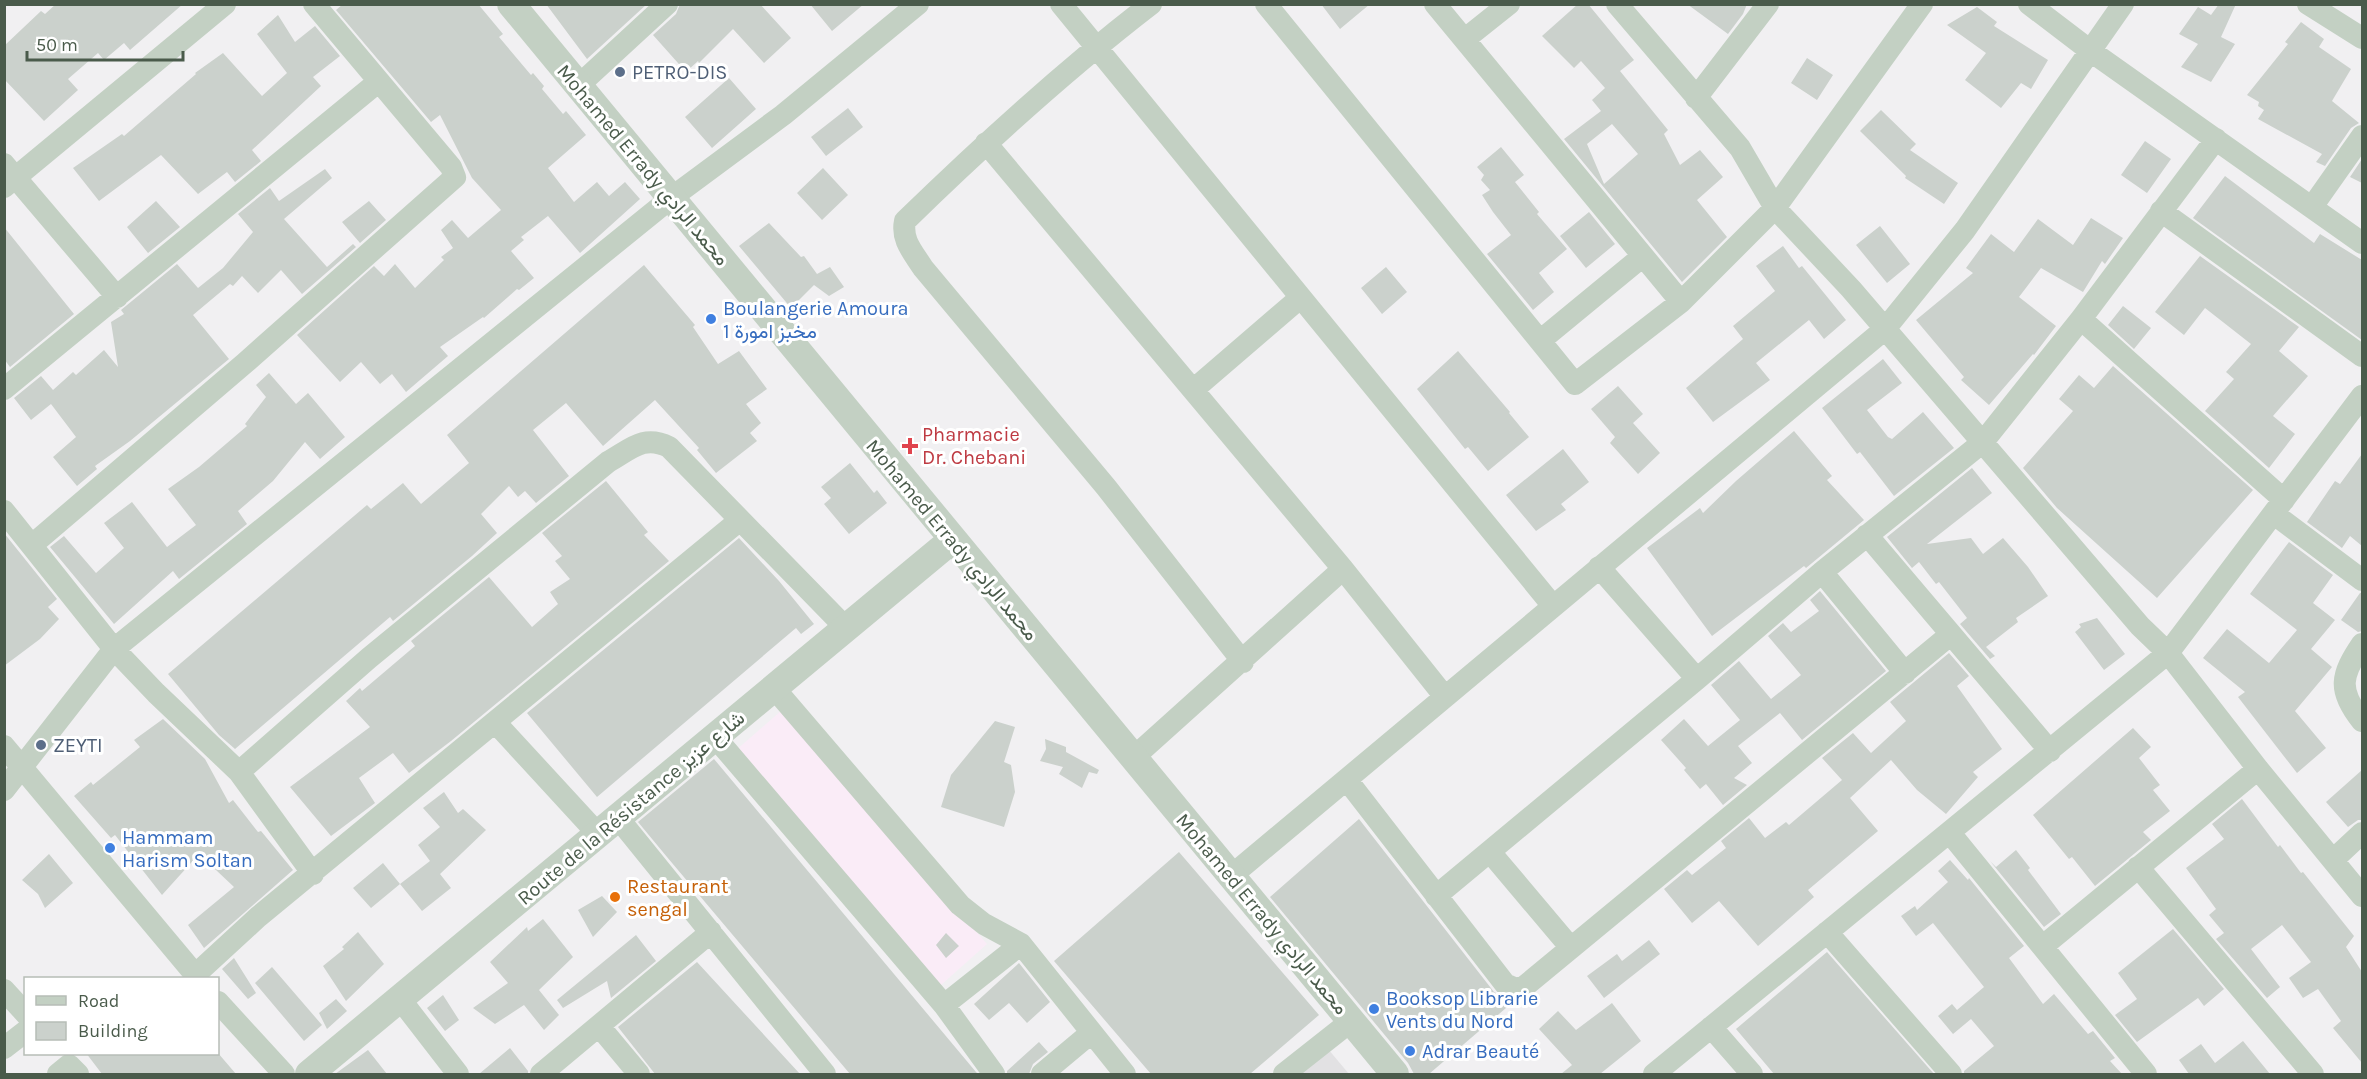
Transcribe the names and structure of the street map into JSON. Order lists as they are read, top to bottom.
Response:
{
  "streets": {
    "street": ["Mohamed Errady محمد الرادي", "Route de la Résistance شارع عزيز"]
  },
  "crossings": [
    ["Mohamed Errady محمد الرادي", "Route de la Résistance شارع عزيز"]
  ],
  "places": {
    "other": [
      "PETRO-DIS",
      "Boulangerie Amoura 1 مخبز امورة",
      "ZEYTI",
      "Hammam Harism Soltan",
      "Restaurant sengal",
      "Booksop Librarie Vents du Nord",
      "Adrar Beauté"
    ],
    "health": ["Pharmacie Dr. Chebani"]
  },
  "legend": ["Road", "Building"],
  "scale_bar": "50 m"
}
